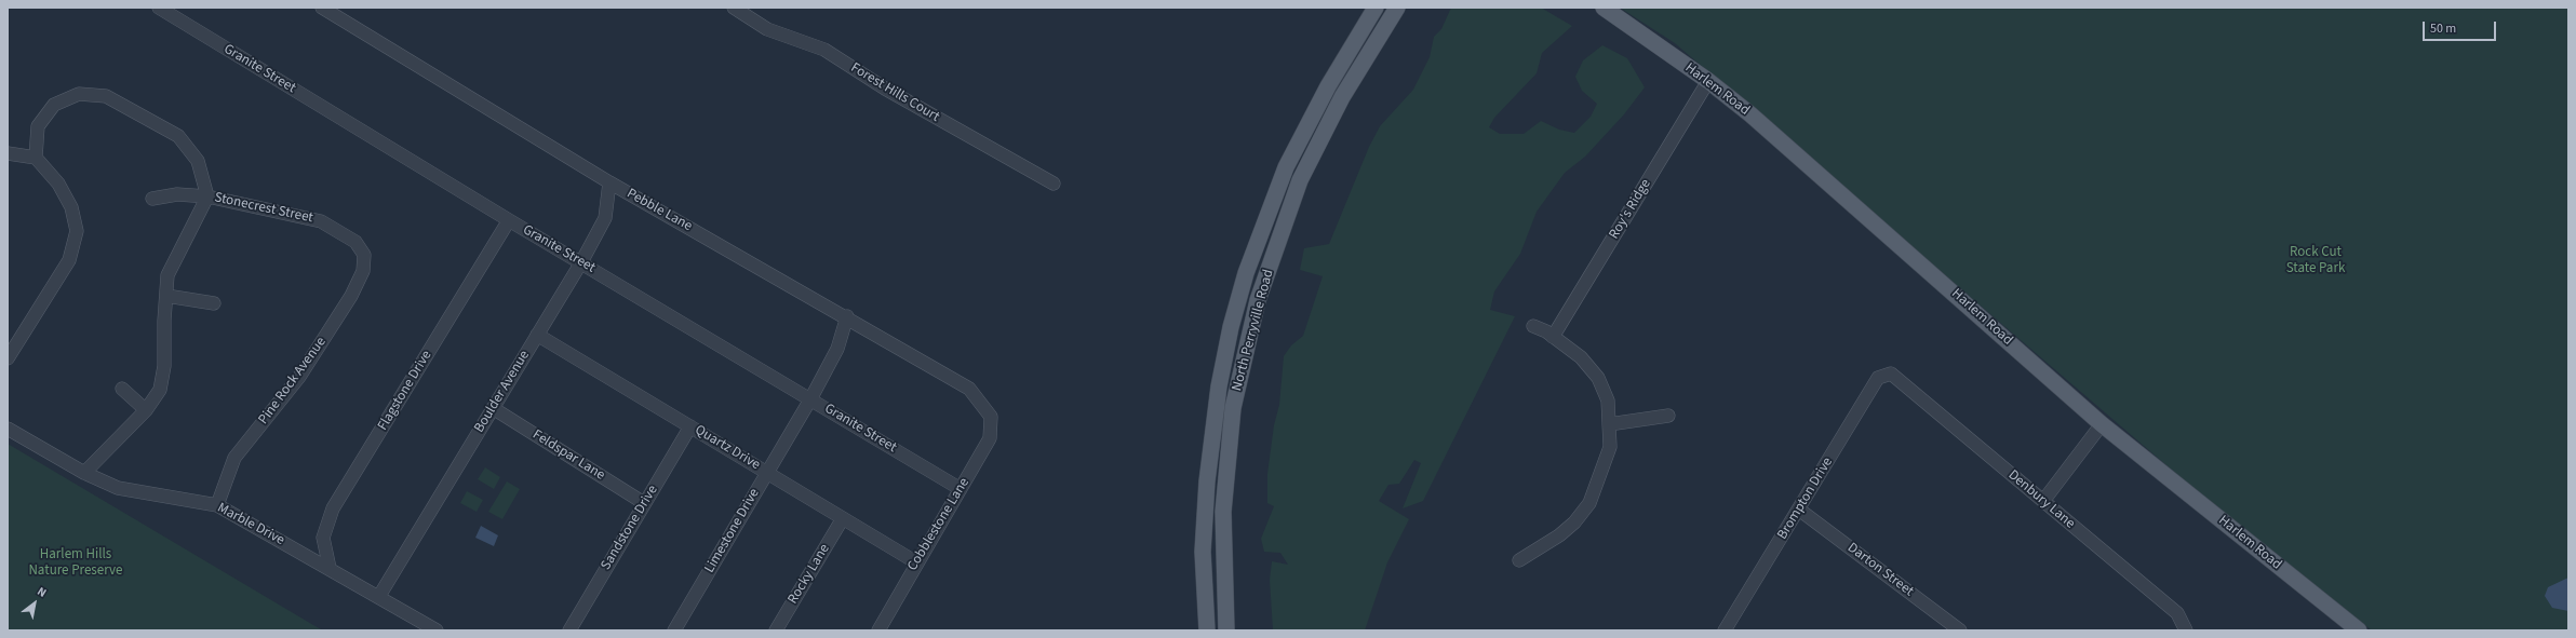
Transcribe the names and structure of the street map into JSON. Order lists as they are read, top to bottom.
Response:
{
  "streets": {
    "main road": ["Harlem Road", "North Perryville Road"],
    "street": [
      "Granite Street",
      "Forest Hills Court",
      "Stonecrest Street",
      "Roy's Ridge",
      "Pebble Lane",
      "Pine Rock Avenue",
      "Flagstone Drive",
      "Boulder Avenue",
      "Quartz Drive",
      "Feldspar Lane",
      "Brompton Drive",
      "Denbury Lane",
      "Marble Drive",
      "Cobblestone Lane",
      "Sandstone Drive",
      "Limestone Drive",
      "Darton Street",
      "Rocky Lane"
    ]
  },
  "crossings": [
    ["Granite Street", "Flagstone Drive"],
    ["Granite Street", "Boulder Avenue"],
    ["Granite Street", "Cobblestone Lane"],
    ["Granite Street", "Limestone Drive"],
    ["Harlem Road", "Roy's Ridge"],
    ["Stonecrest Street", "Pine Rock Avenue"],
    ["Pebble Lane", "Boulder Avenue"],
    ["Pebble Lane", "Cobblestone Lane"],
    ["Pebble Lane", "Limestone Drive"],
    ["Pine Rock Avenue", "Marble Drive"],
    ["Flagstone Drive", "Marble Drive"],
    ["Boulder Avenue", "Quartz Drive"],
    ["Boulder Avenue", "Feldspar Lane"],
    ["Boulder Avenue", "Marble Drive"],
    ["Quartz Drive", "Cobblestone Lane"],
    ["Quartz Drive", "Sandstone Drive"],
    ["Quartz Drive", "Limestone Drive"],
    ["Quartz Drive", "Rocky Lane"],
    ["Feldspar Lane", "Sandstone Drive"],
    ["Brompton Drive", "Denbury Lane"],
    ["Brompton Drive", "Darton Street"]
  ],
  "parks": ["Rock Cut State Park", "Harlem Hills Nature Preserve"],
  "scale_bar": "50 m",
  "north": "top right"
}
